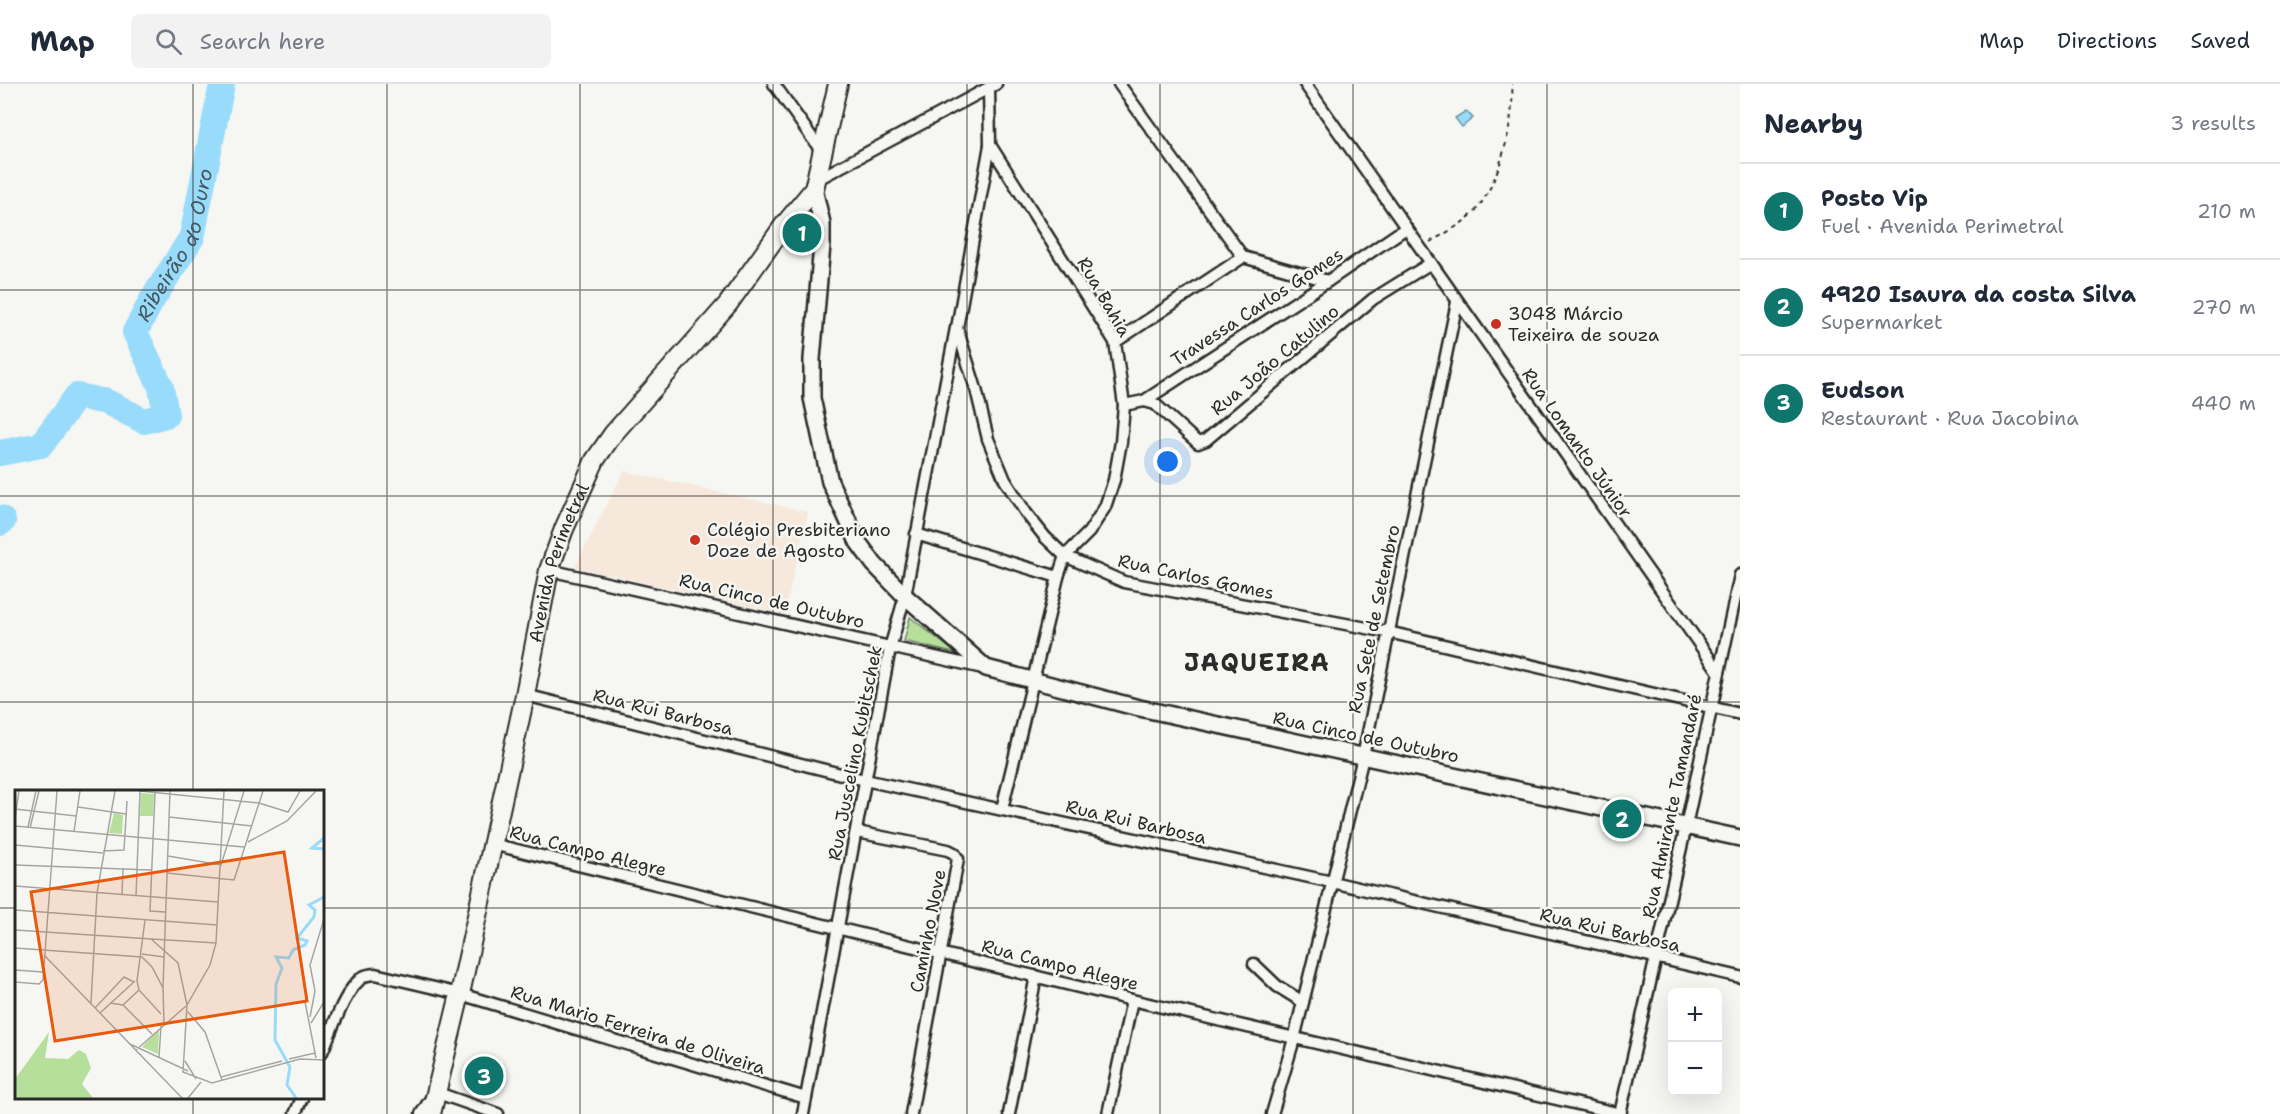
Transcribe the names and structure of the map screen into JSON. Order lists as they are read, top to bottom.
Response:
{
  "streets": {
    "main road": ["Avenida Perimetral"],
    "street": [
      "Rua Bahia",
      "Travessa Carlos Gomes",
      "Rua João Catulino",
      "Rua Lomanto Júnior",
      "Rua Carlos Gomes",
      "Rua Cinco de Outubro",
      "Rua Sete de Setembro",
      "Rua Rui Barbosa",
      "Rua Juscelino Kubitschek",
      "Rua Almirante Tamandaré",
      "Rua Campo Alegre",
      "Caminho Nove",
      "Rua Mario Ferreira de Oliveira"
    ]
  },
  "crossings": [
    ["Rua Bahia", "Travessa Carlos Gomes"],
    ["Rua Bahia", "Rua Carlos Gomes"],
    ["Rua Bahia", "Rua Cinco de Outubro"],
    ["Rua Bahia", "Rua Rui Barbosa"],
    ["Travessa Carlos Gomes", "Rua João Catulino"],
    ["Travessa Carlos Gomes", "Rua Lomanto Júnior"],
    ["Rua João Catulino", "Rua Lomanto Júnior"],
    ["Rua Lomanto Júnior", "Rua Sete de Setembro"],
    ["Rua Lomanto Júnior", "Rua Almirante Tamandaré"],
    ["Avenida Perimetral", "Rua Cinco de Outubro"],
    ["Avenida Perimetral", "Rua Rui Barbosa"],
    ["Avenida Perimetral", "Rua Campo Alegre"],
    ["Avenida Perimetral", "Rua Mario Ferreira de Oliveira"],
    ["Rua Carlos Gomes", "Rua Sete de Setembro"],
    ["Rua Carlos Gomes", "Rua Juscelino Kubitschek"],
    ["Rua Carlos Gomes", "Rua Almirante Tamandaré"],
    ["Rua Cinco de Outubro", "Rua Sete de Setembro"],
    ["Rua Cinco de Outubro", "Rua Juscelino Kubitschek"],
    ["Rua Cinco de Outubro", "Rua Almirante Tamandaré"],
    ["Rua Sete de Setembro", "Rua Rui Barbosa"],
    ["Rua Sete de Setembro", "Rua Campo Alegre"],
    ["Rua Rui Barbosa", "Rua Juscelino Kubitschek"],
    ["Rua Rui Barbosa", "Rua Almirante Tamandaré"],
    ["Rua Juscelino Kubitschek", "Rua Campo Alegre"],
    ["Rua Juscelino Kubitschek", "Caminho Nove"],
    ["Rua Juscelino Kubitschek", "Rua Mario Ferreira de Oliveira"],
    ["Rua Almirante Tamandaré", "Rua Campo Alegre"],
    ["Rua Campo Alegre", "Caminho Nove"]
  ],
  "districts": ["JAQUEIRA"],
  "water": ["Ribeirão do Ouro"],
  "places": ["3048 Márcio Teixeira de souza", "Colégio Presbiteriano Doze de Agosto"],
  "page": {
    "header": "Map",
    "search": "Search here",
    "nav": ["Map", "Directions", "Saved"],
    "heading": ["Nearby", "3 results"],
    "list": [
      {
        "mark": "1",
        "name": "Posto Vip",
        "note": "Fuel · Avenida Perimetral",
        "value": "210 m"
      },
      {
        "mark": "2",
        "name": "4920 Isaura da costa Silva",
        "note": "Supermarket",
        "value": "270 m"
      },
      {
        "mark": "3",
        "name": "Eudson",
        "note": "Restaurant · Rua Jacobina",
        "value": "440 m"
      }
    ],
    "pins": ["1", "2", "3"],
    "map_buttons": ["+", "−"]
  }
}
